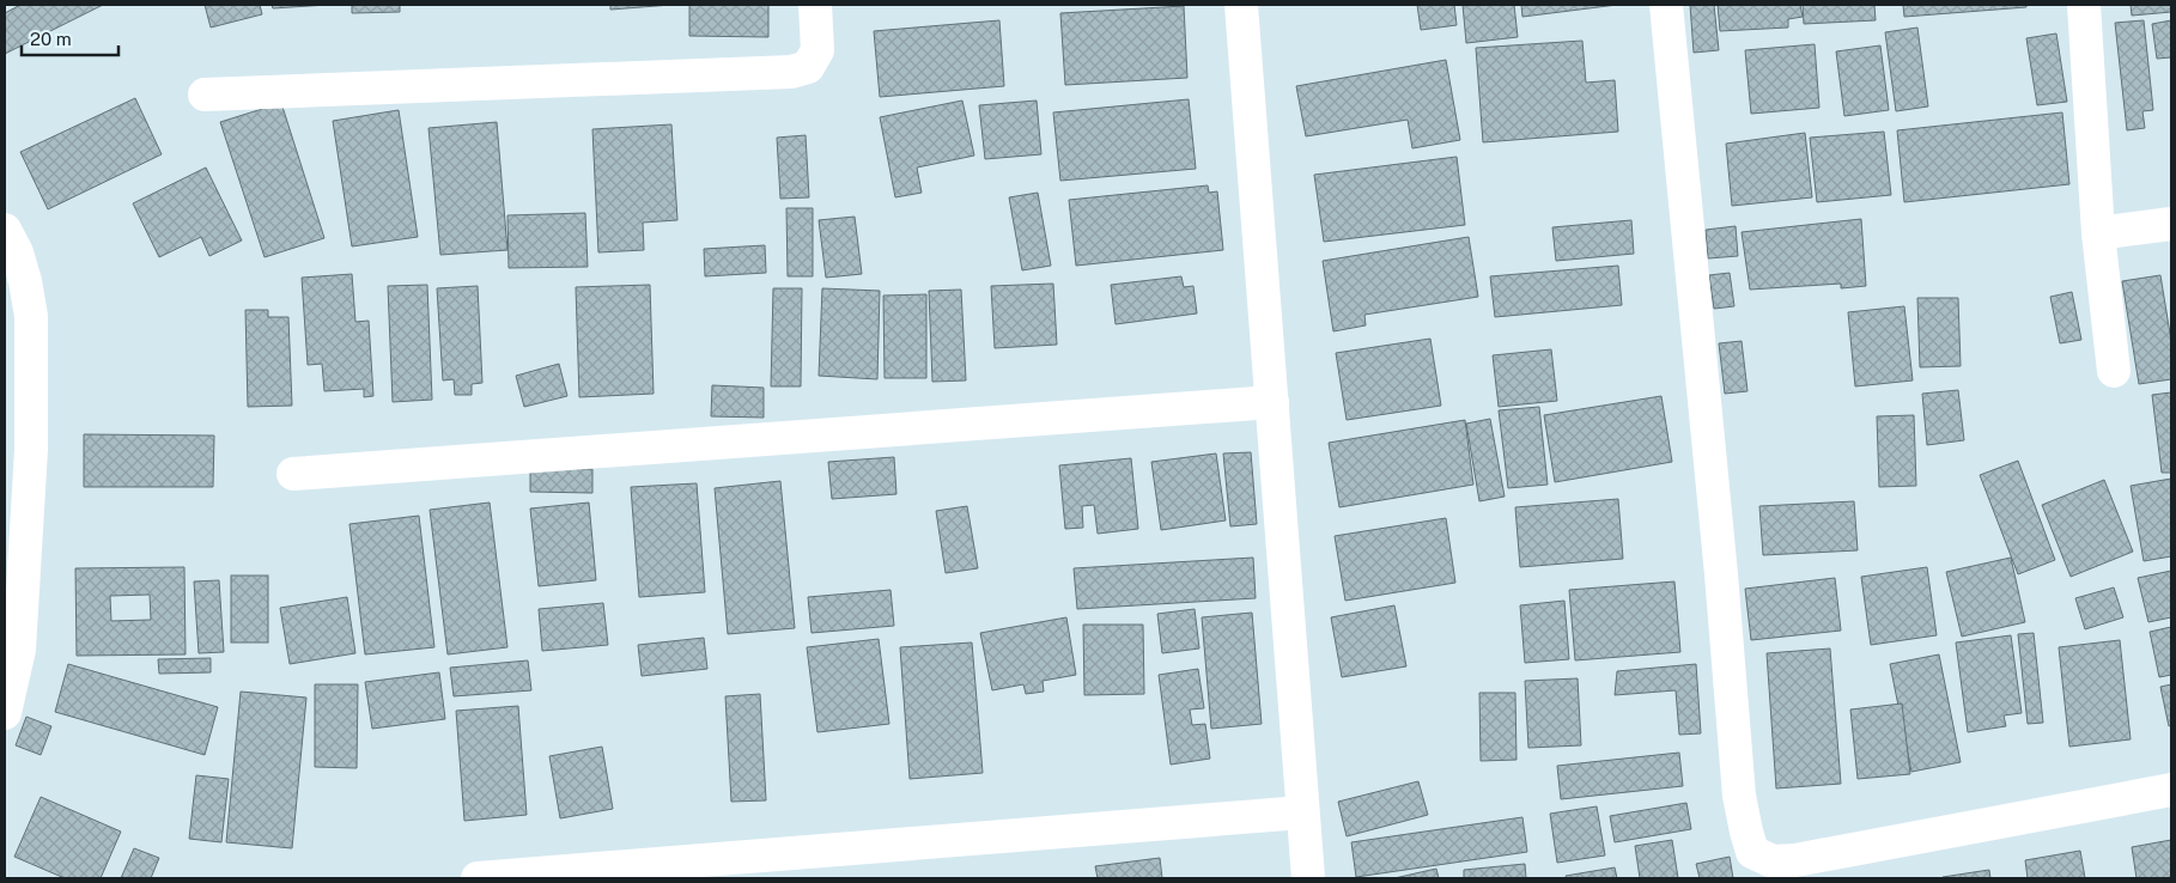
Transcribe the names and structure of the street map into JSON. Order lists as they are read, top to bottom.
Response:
{
  "scale_bar": "20 m"
}
